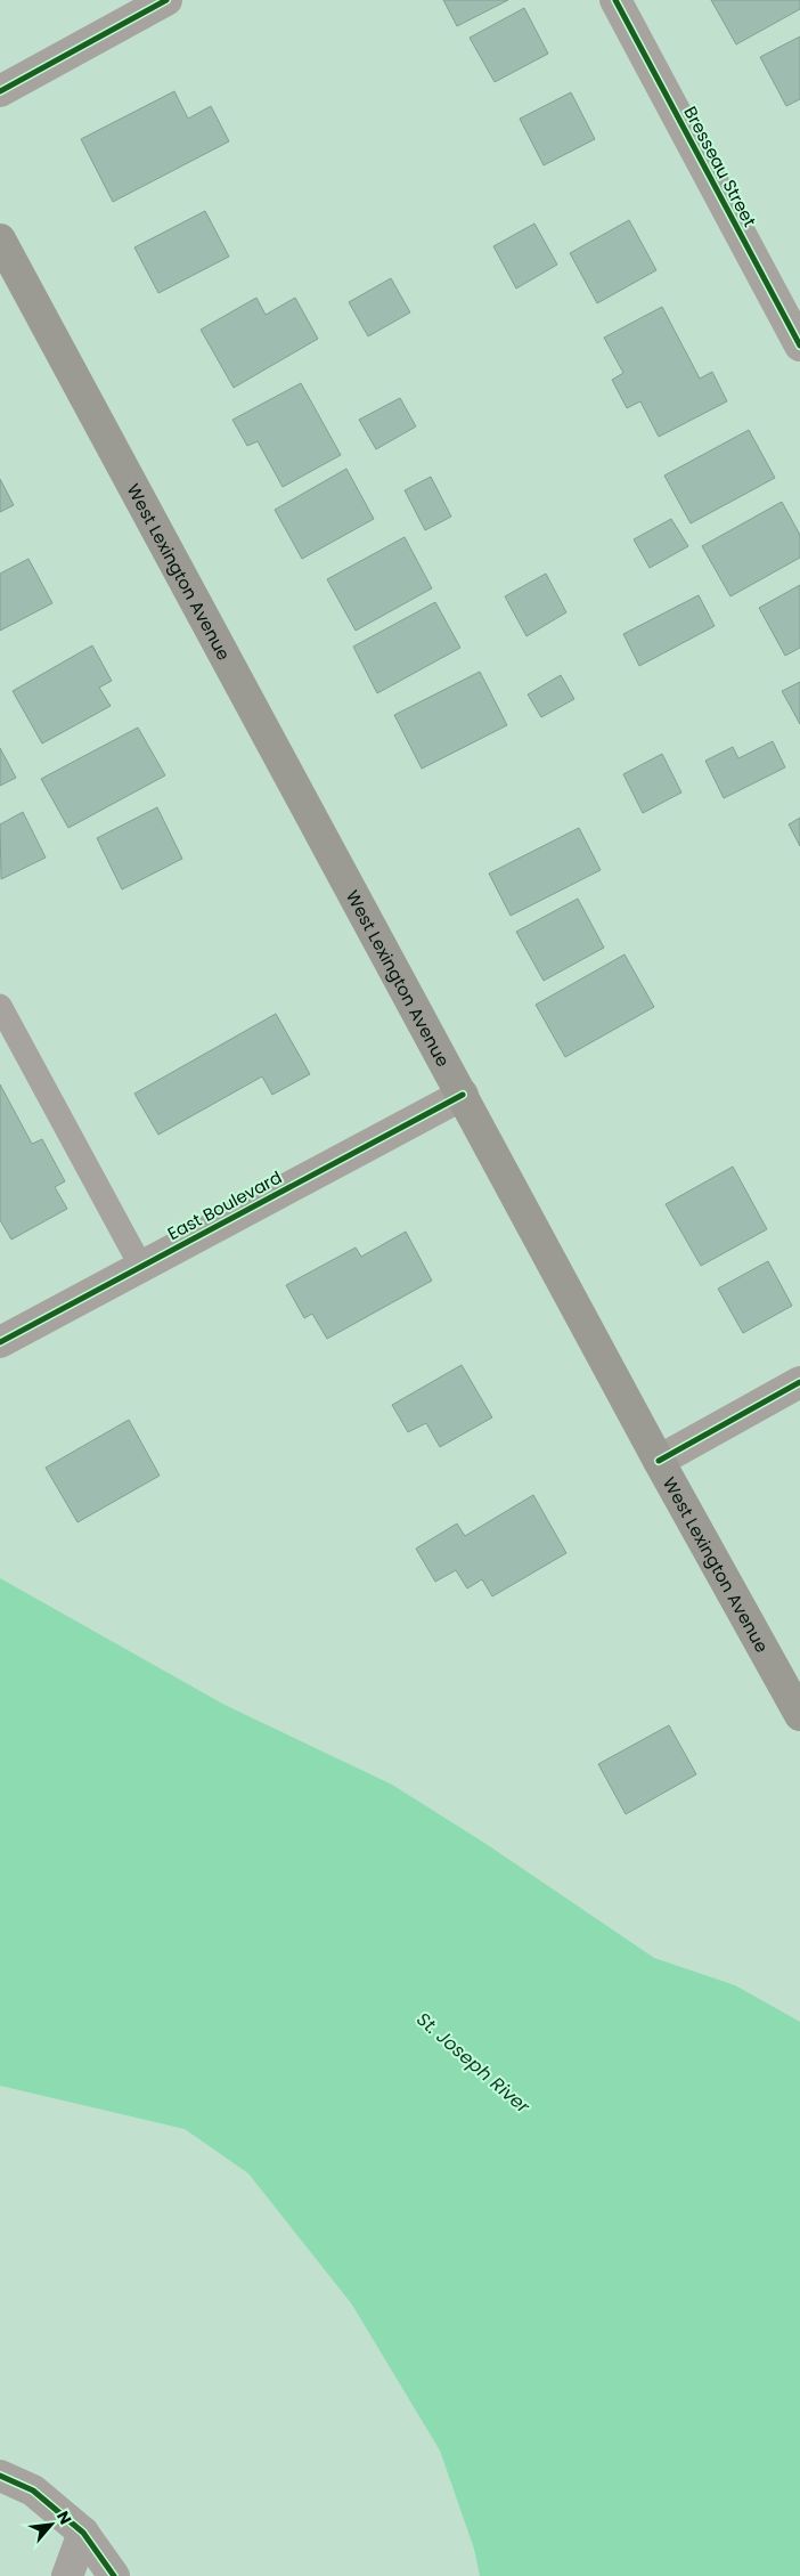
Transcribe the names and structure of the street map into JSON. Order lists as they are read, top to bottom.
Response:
{
  "streets": {
    "main road": ["West Lexington Avenue"],
    "street": ["Bresseau Street", "East Boulevard"]
  },
  "crossings": [
    ["West Lexington Avenue", "East Boulevard"]
  ],
  "water": ["St. Joseph River"],
  "north": "top right"
}
